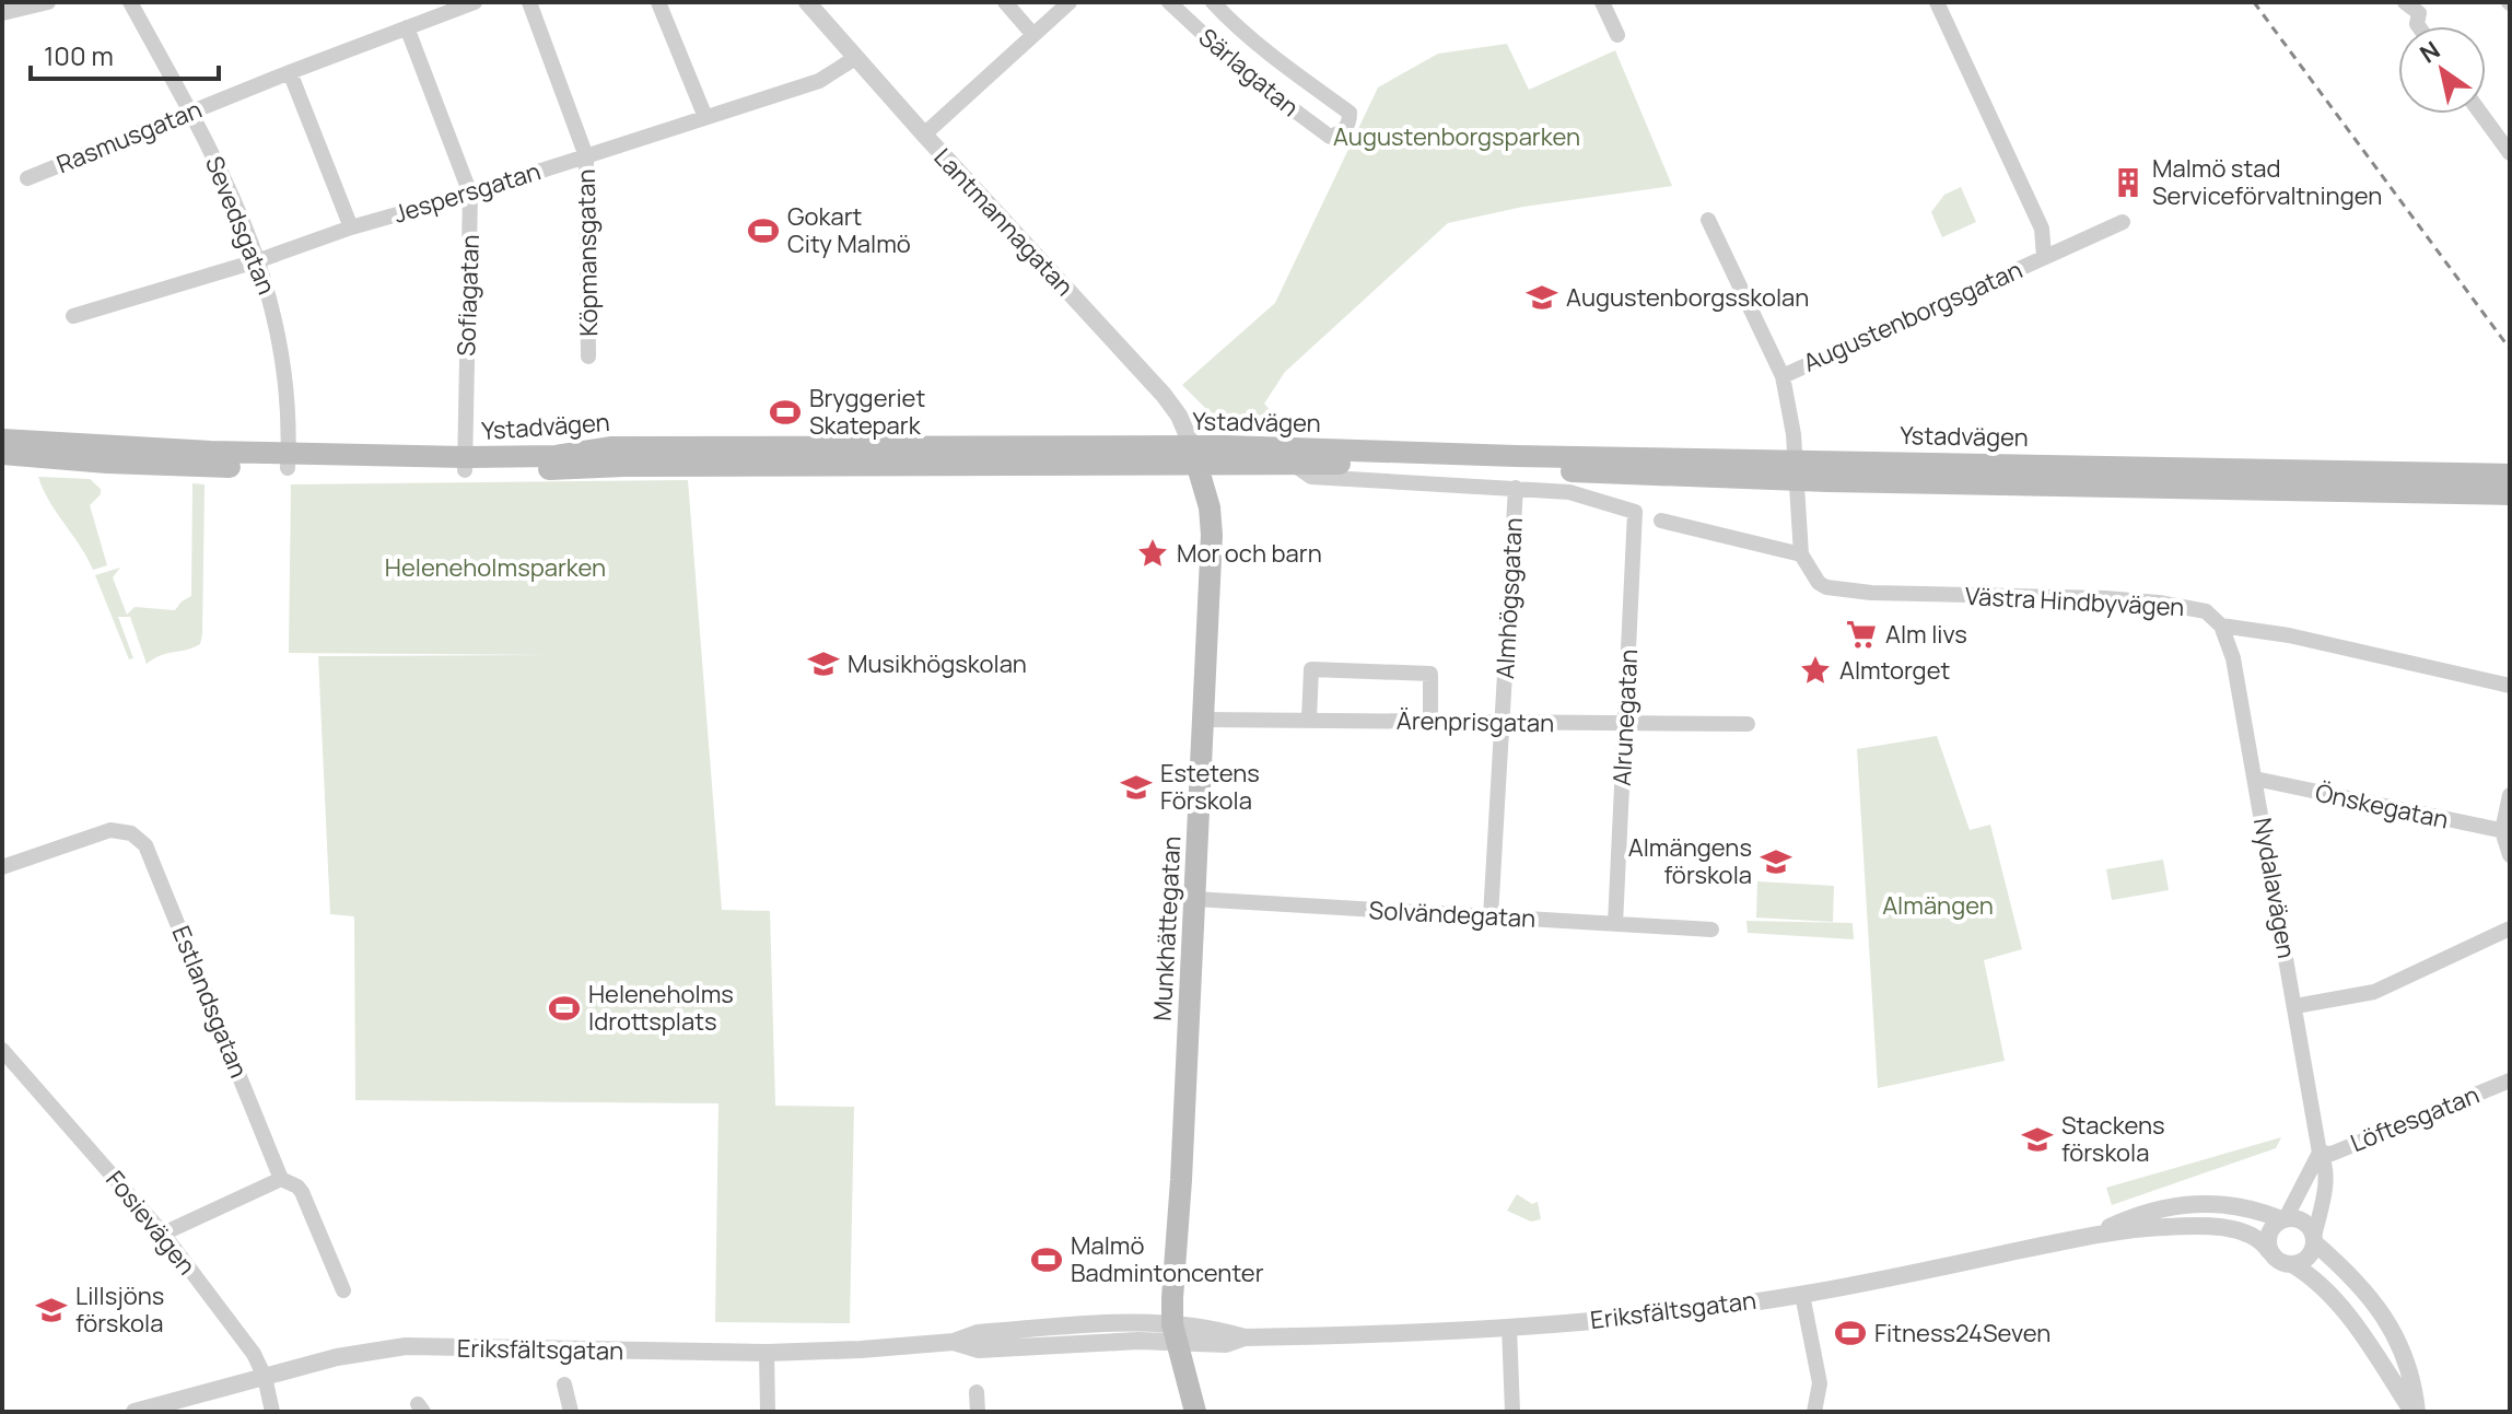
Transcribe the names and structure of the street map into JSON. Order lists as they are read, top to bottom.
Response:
{
  "streets": {
    "main road": ["Ystadvägen", "Munkhättegatan"],
    "street": [
      "Särlagatan",
      "Rasmusgatan",
      "Jespersgatan",
      "Lantmannagatan",
      "Sevedsgatan",
      "Köpmansgatan",
      "Sofiagatan",
      "Augustenborgsgatan",
      "Almhögsgatan",
      "Västra Hindbyvägen",
      "Alrunegatan",
      "Ärenprisgatan",
      "Önskegatan",
      "Nydalavägen",
      "Solvändegatan",
      "Estlandsgatan",
      "Löftesgatan",
      "Fosievägen",
      "Eriksfältsgatan"
    ]
  },
  "crossings": [
    ["Rasmusgatan", "Sevedsgatan"],
    ["Rasmusgatan", "Sofiagatan"],
    ["Jespersgatan", "Lantmannagatan"],
    ["Jespersgatan", "Sevedsgatan"],
    ["Jespersgatan", "Köpmansgatan"],
    ["Jespersgatan", "Sofiagatan"],
    ["Lantmannagatan", "Ystadvägen"],
    ["Lantmannagatan", "Munkhättegatan"],
    ["Sevedsgatan", "Ystadvägen"],
    ["Sofiagatan", "Ystadvägen"],
    ["Ystadvägen", "Almhögsgatan"],
    ["Ystadvägen", "Alrunegatan"],
    ["Ystadvägen", "Munkhättegatan"],
    ["Almhögsgatan", "Ärenprisgatan"],
    ["Almhögsgatan", "Solvändegatan"],
    ["Västra Hindbyvägen", "Nydalavägen"],
    ["Alrunegatan", "Ärenprisgatan"],
    ["Alrunegatan", "Solvändegatan"],
    ["Ärenprisgatan", "Munkhättegatan"],
    ["Önskegatan", "Nydalavägen"],
    ["Nydalavägen", "Löftesgatan"],
    ["Nydalavägen", "Eriksfältsgatan"],
    ["Solvändegatan", "Munkhättegatan"],
    ["Munkhättegatan", "Eriksfältsgatan"],
    ["Fosievägen", "Eriksfältsgatan"]
  ],
  "parks": ["Augustenborgsparken", "Heleneholmsparken", "Almängen"],
  "places": {
    "building": ["Malmö stad Serviceförvaltningen"],
    "sports": [
      "Gokart City Malmö",
      "Bryggeriet Skatepark",
      "Heleneholms Idrottsplats",
      "Malmö Badmintoncenter",
      "Fitness24Seven"
    ],
    "school or university": [
      "Augustenborgsskolan",
      "Musikhögskolan",
      "Estetens Förskola",
      "Almängens förskola",
      "Stackens förskola",
      "Lillsjöns förskola"
    ],
    "place": ["Mor och barn", "Almtorget"],
    "supermarket": ["Alm livs"]
  },
  "scale_bar": "100 m",
  "north": "top left"
}
